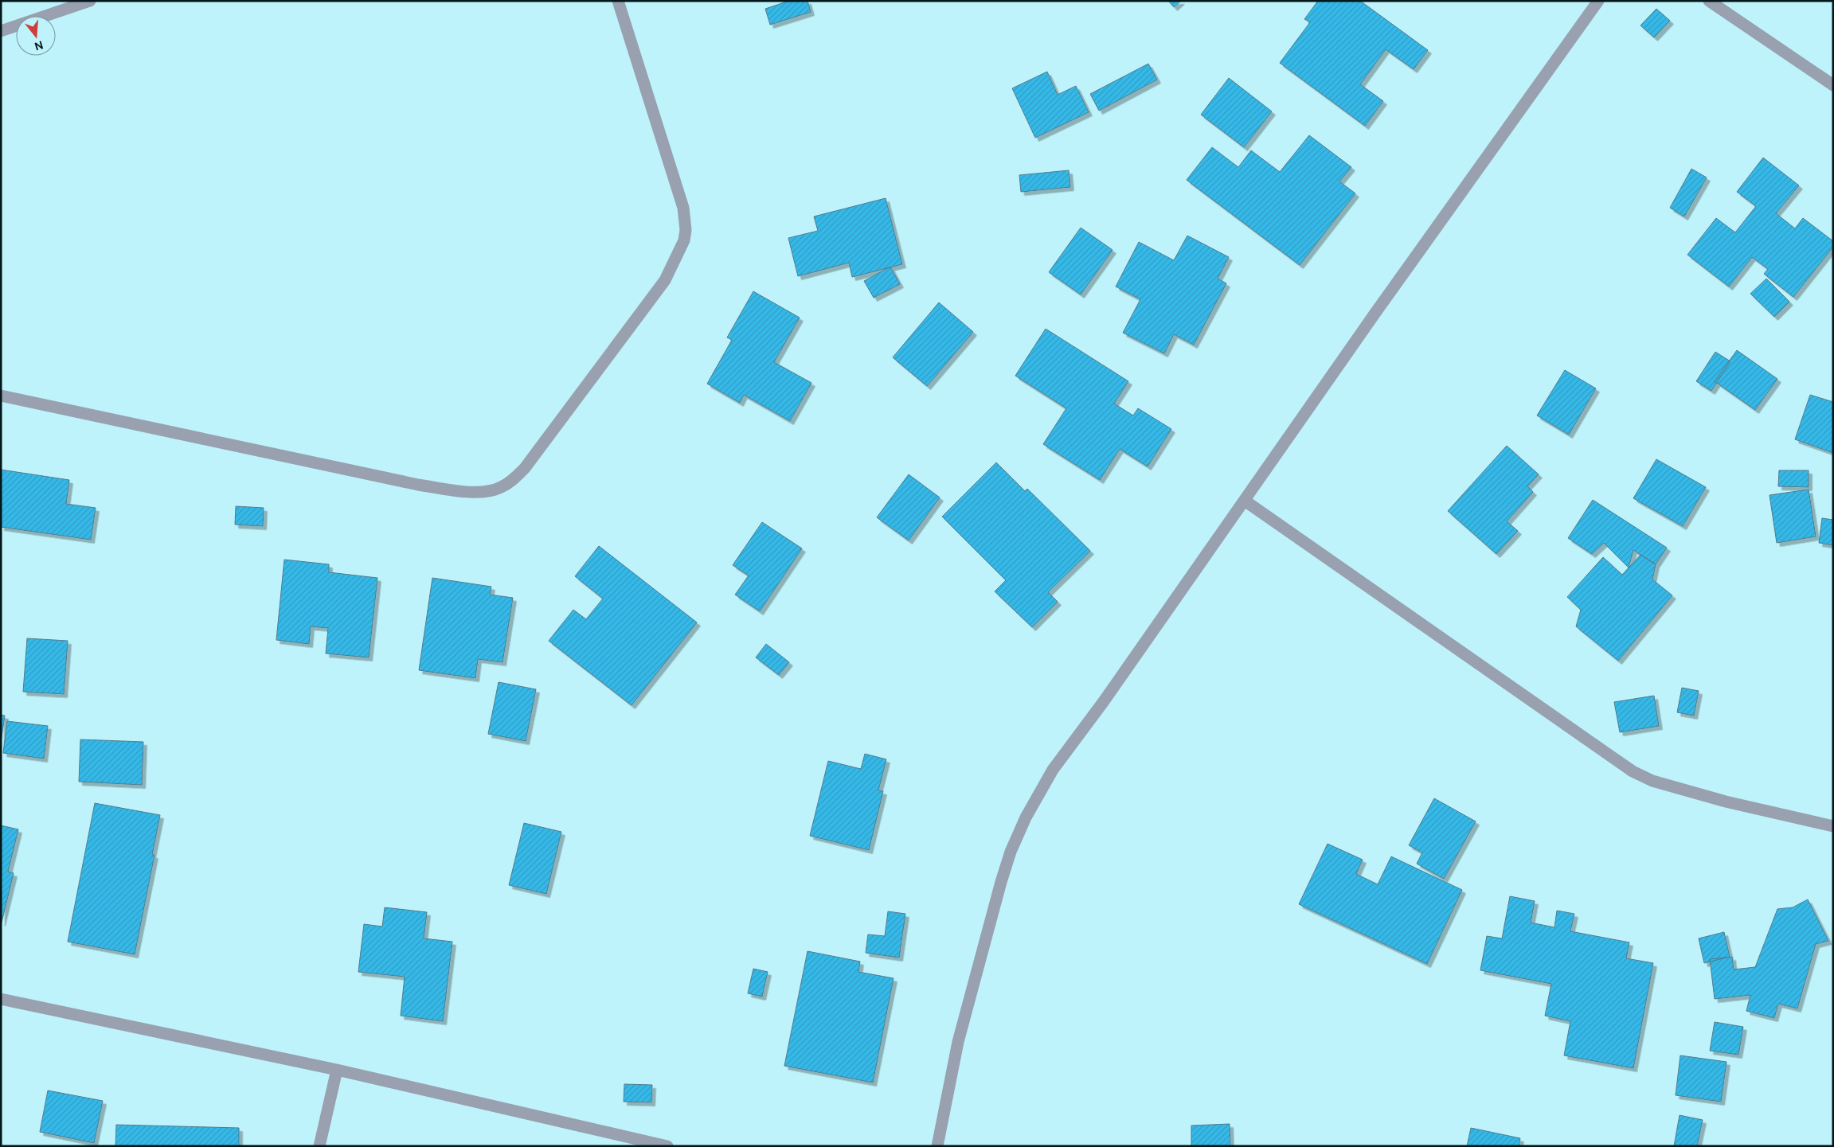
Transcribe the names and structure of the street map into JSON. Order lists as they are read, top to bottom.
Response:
{
  "north": "bottom"
}
